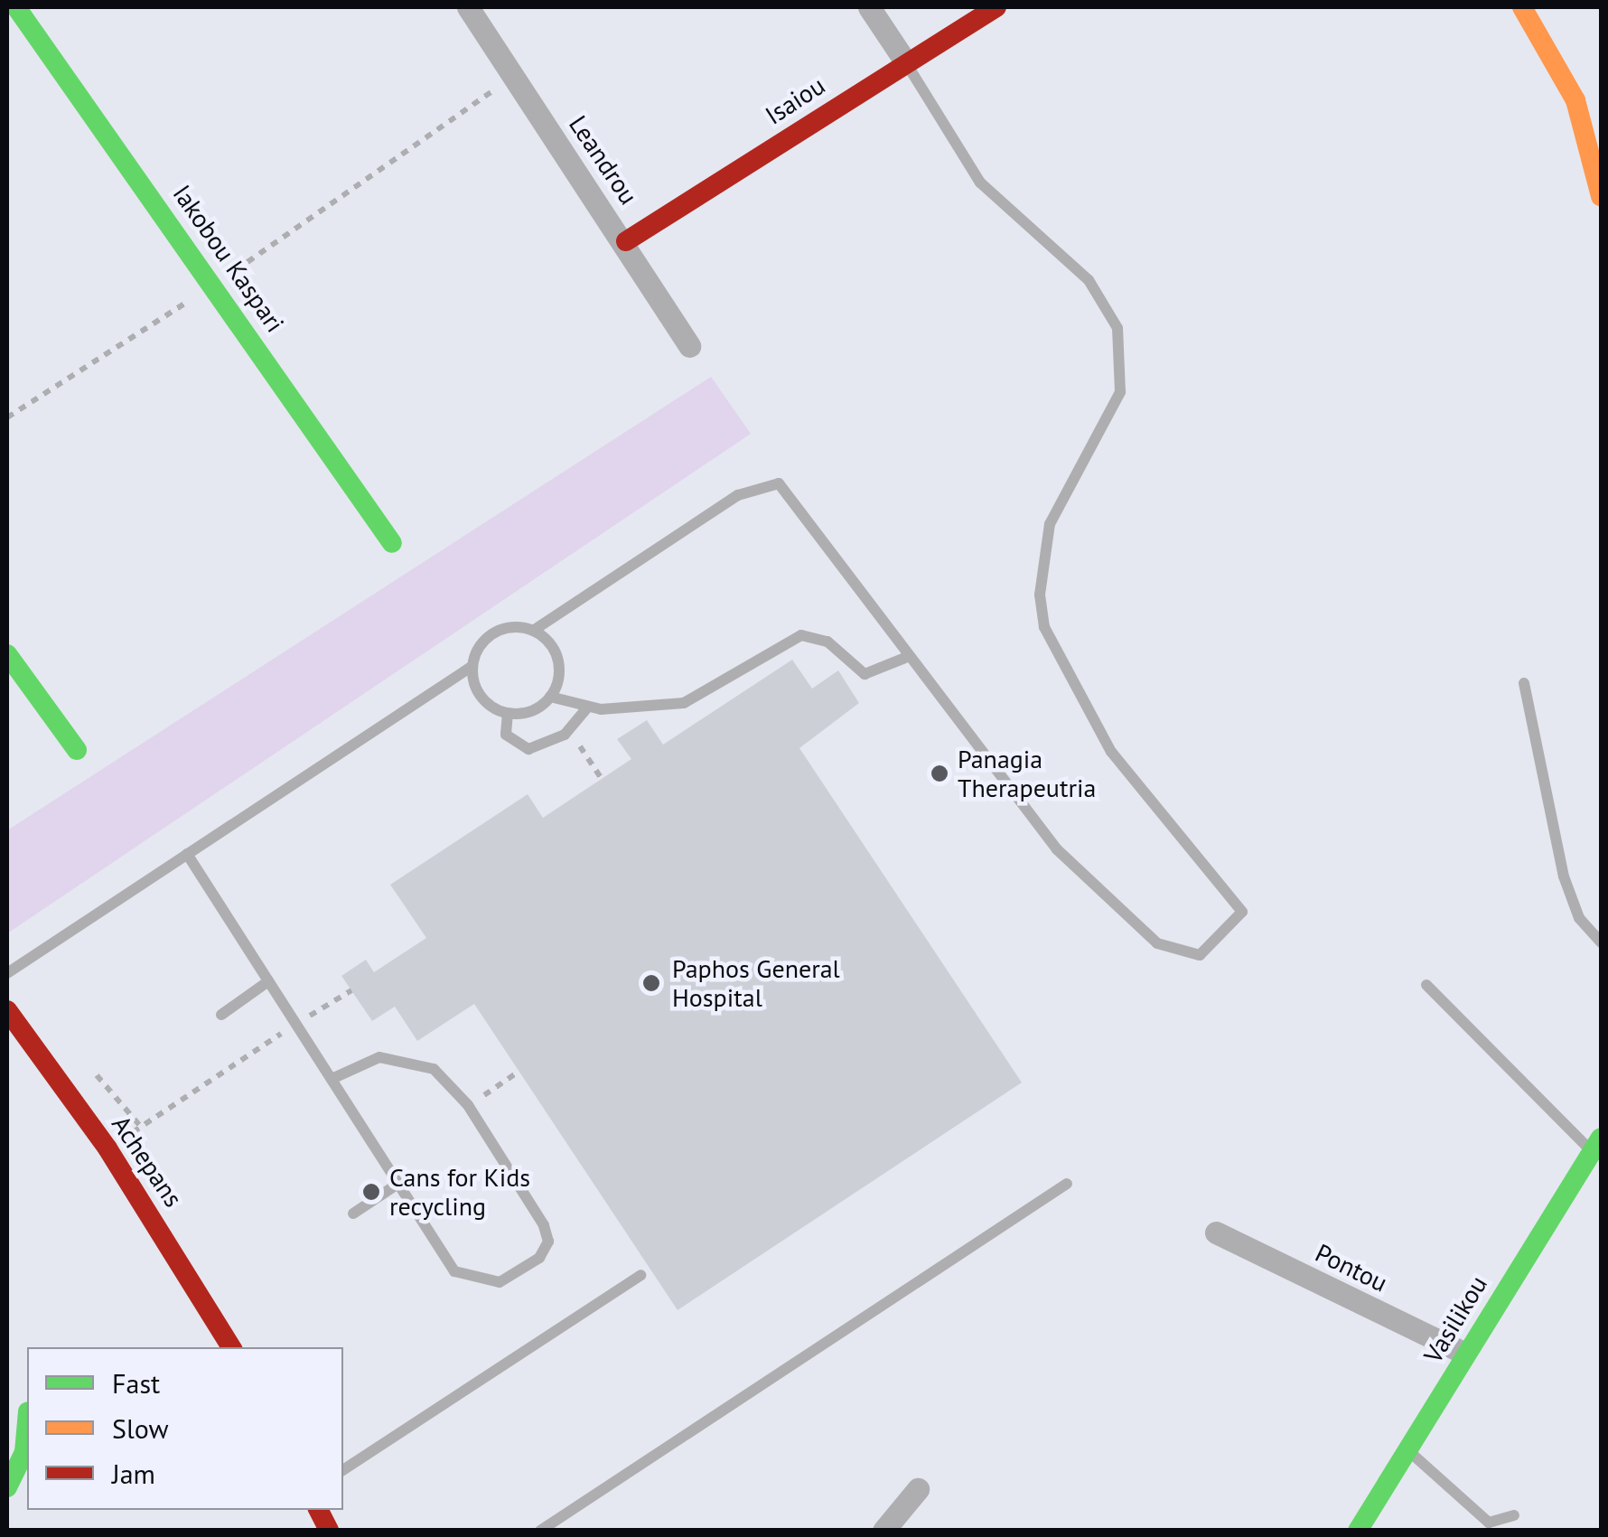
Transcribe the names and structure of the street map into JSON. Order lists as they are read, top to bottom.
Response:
{
  "streets": {
    "street": [
      "Isaiou",
      "Leandrou",
      "Iakobou Kaspari",
      "Achepans",
      "Pontou",
      "Vasilikou"
    ]
  },
  "crossings": [
    ["Isaiou", "Leandrou"],
    ["Pontou", "Vasilikou"]
  ],
  "places": ["Panagia Therapeutria", "Paphos General Hospital", "Cans for Kids recycling"],
  "legend": ["Fast", "Slow", "Jam"]
}
